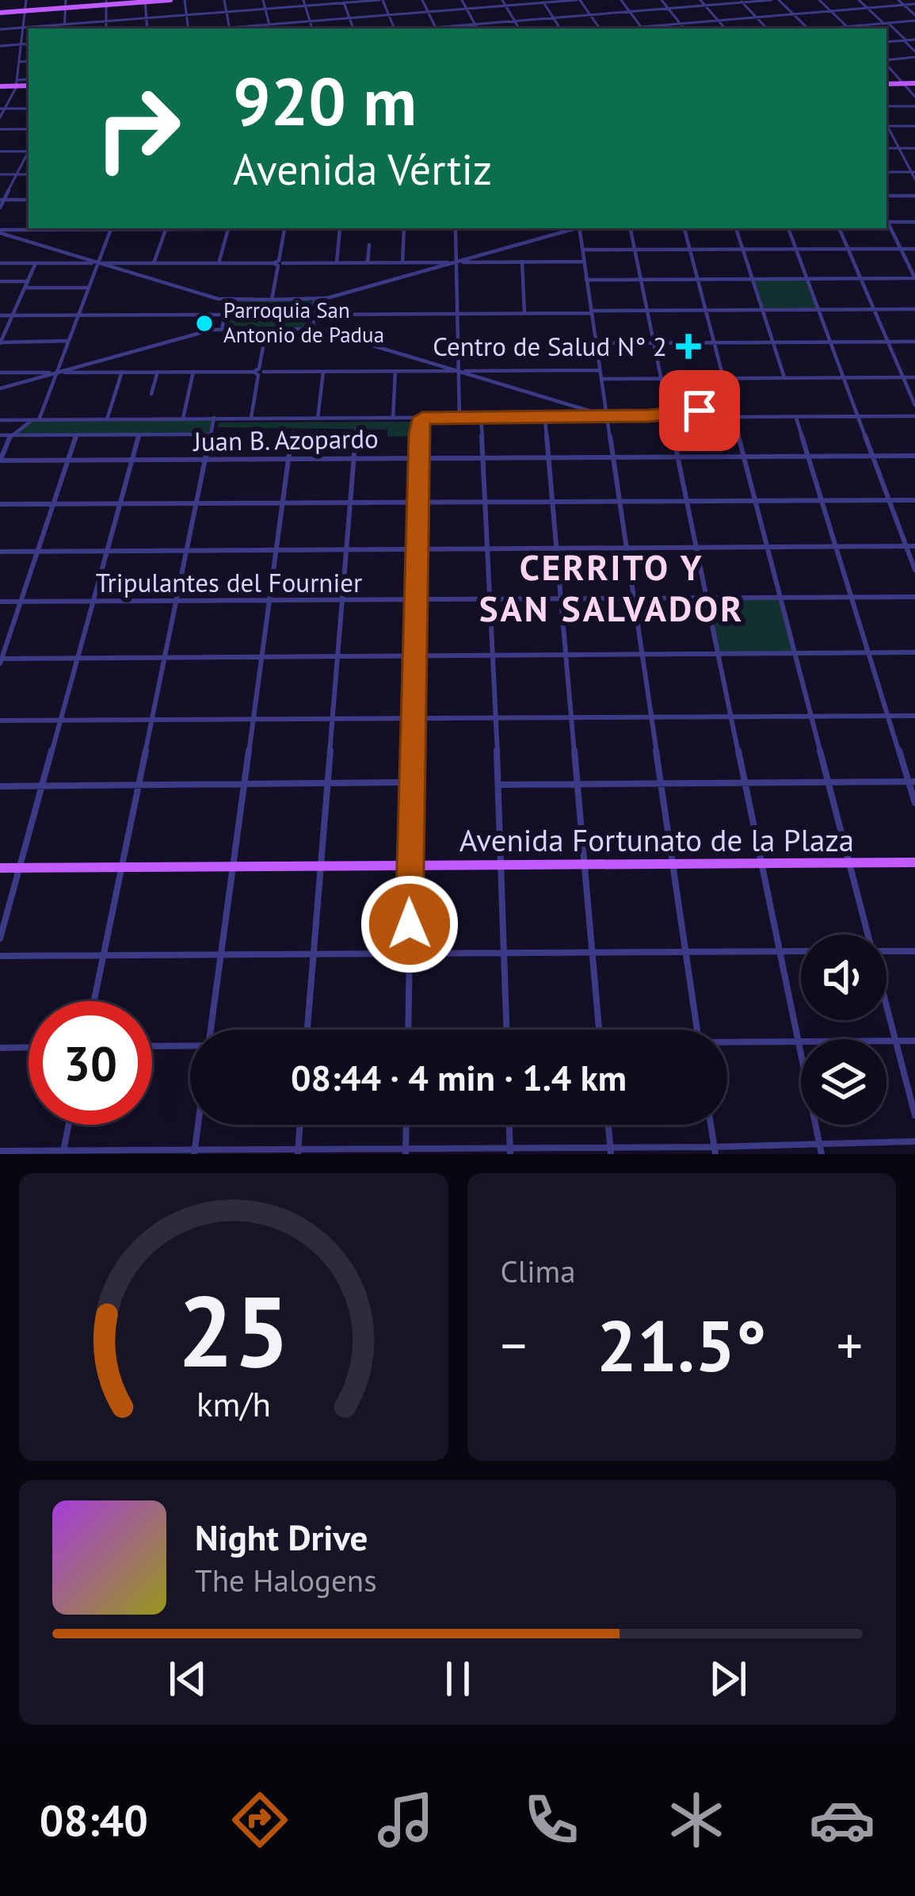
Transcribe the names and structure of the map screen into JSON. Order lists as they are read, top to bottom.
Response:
{
  "streets": {
    "main road": ["Avenida Fortunato de la Plaza"],
    "street": ["Juan B. Azopardo", "Tripulantes del Fournier"]
  },
  "districts": ["CERRITO Y SAN SALVADOR"],
  "places": {
    "other": ["Parroquia San Antonio de Padua"],
    "health": ["Centro de Salud N° 2"]
  },
  "page": {
    "turn": ["920 m", "Avenida Vértiz"],
    "limit": "30",
    "trip": "08:44 · 4 min · 1.4 km",
    "tile": "Clima",
    "heat": ["−", "21.5°", "+"],
    "song": ["Night Drive", "The Halogens"],
    "tabs": "08:40",
    "gauge": ["25", "km/h"]
  }
}
